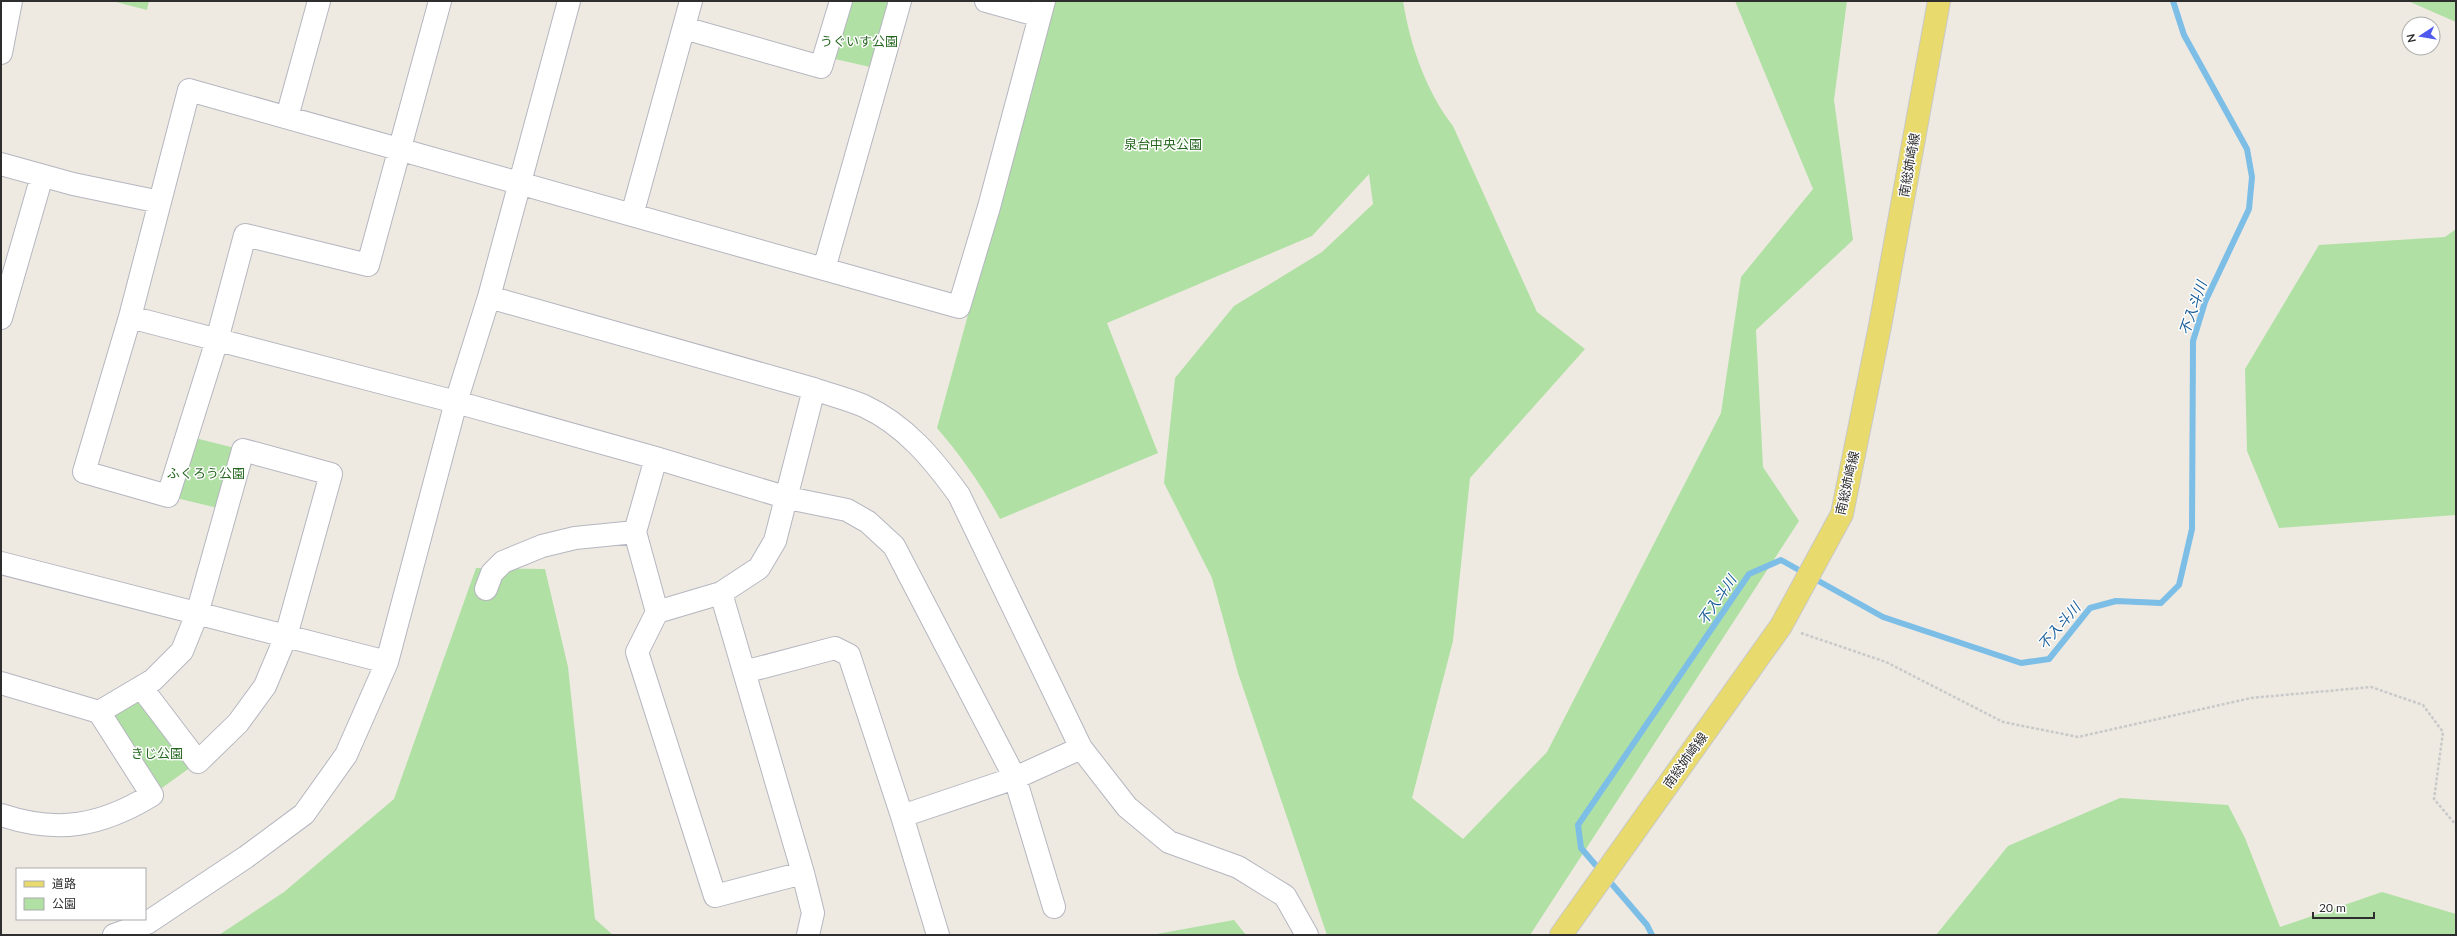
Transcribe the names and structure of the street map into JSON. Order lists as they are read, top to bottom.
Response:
{
  "streets": {
    "main road": ["南総姉崎線"]
  },
  "water": ["不入斗川"],
  "parks": [
    "うぐいす公園",
    "泉台中央公園",
    "ふくろう公園",
    "きじ公園"
  ],
  "legend": ["道路", "公園"],
  "scale_bar": "20 m",
  "north": "left"
}
